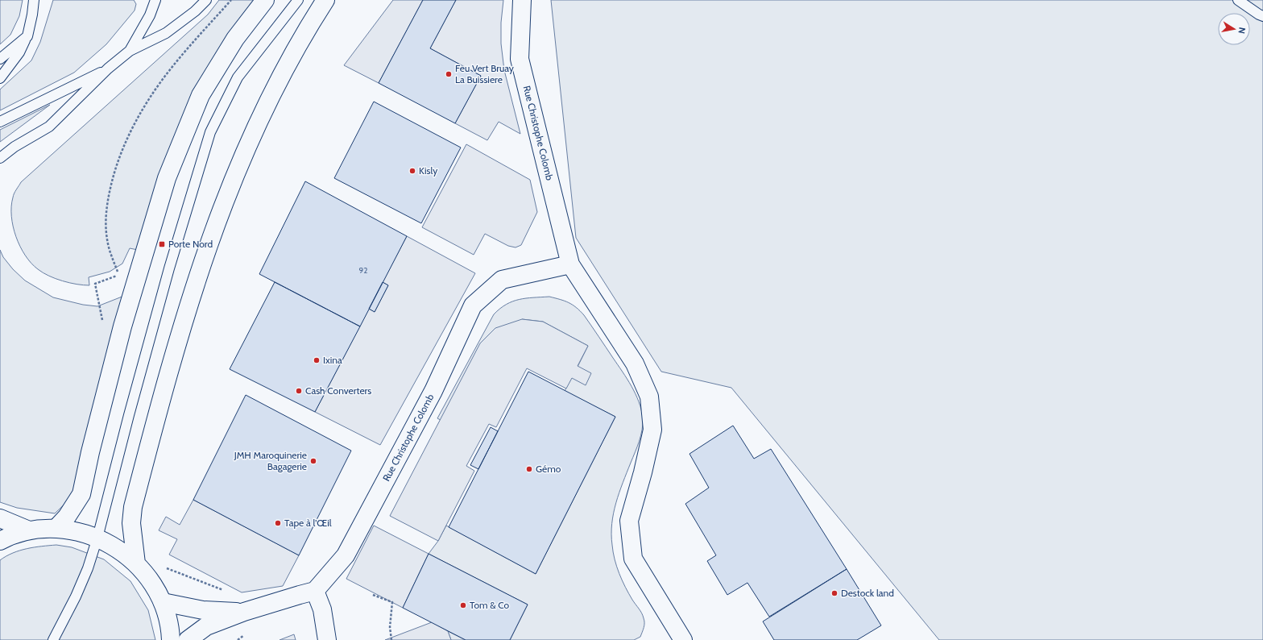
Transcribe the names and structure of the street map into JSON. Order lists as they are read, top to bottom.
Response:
{
  "streets": {
    "main road": ["Rue Christophe Colomb"]
  },
  "places": {
    "other": [
      "Feu Vert Bruay La Buissiere",
      "Kisly",
      "Ixina",
      "Cash Converters",
      "JMH Maroquinerie Bagagerie",
      "Gémo",
      "Tape à l'Œil",
      "Destock land",
      "Tom & Co"
    ],
    "transit": ["Porte Nord"]
  },
  "house_numbers": ["92"],
  "north": "right"
}
